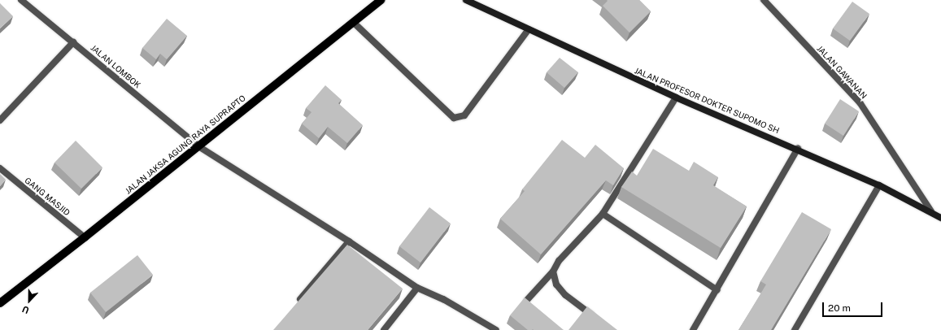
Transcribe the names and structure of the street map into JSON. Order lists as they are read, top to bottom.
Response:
{
  "streets": {
    "main road": ["JALAN JAKSA AGUNG RAYA SUPRAPTO"],
    "street": [
      "JALAN LOMBOK",
      "JALAN GAWANAN",
      "JALAN PROFESOR DOKTER SUPOMO SH",
      "GANG MASJID"
    ]
  },
  "crossings": [
    ["JALAN LOMBOK", "JALAN JAKSA AGUNG RAYA SUPRAPTO"],
    ["JALAN GAWANAN", "JALAN PROFESOR DOKTER SUPOMO SH"],
    ["JALAN JAKSA AGUNG RAYA SUPRAPTO", "GANG MASJID"]
  ],
  "scale_bar": "20 m",
  "north": "bottom"
}
